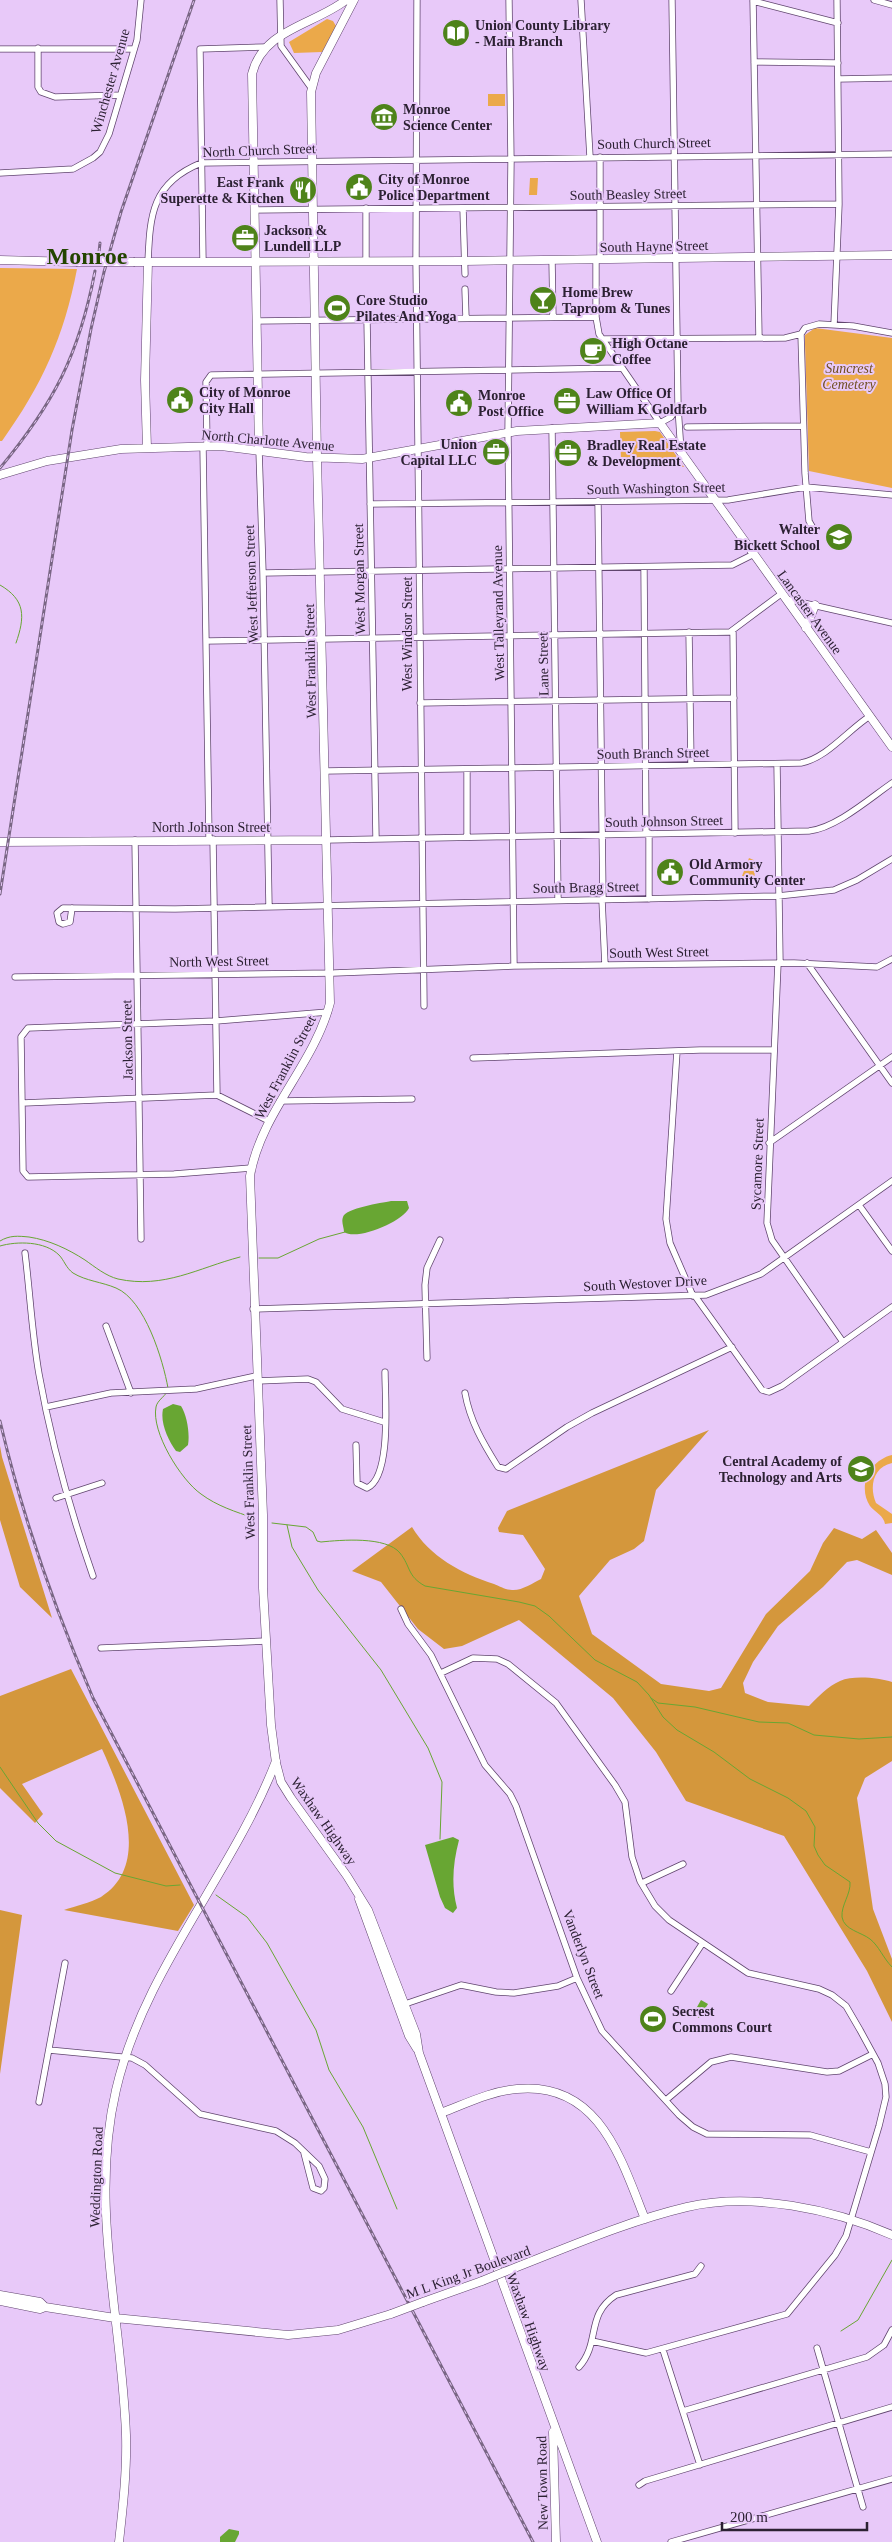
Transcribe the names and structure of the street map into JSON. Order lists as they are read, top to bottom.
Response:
{
  "streets": {
    "main road": [
      "North Church Street",
      "South Hayne Street",
      "North Charlotte Avenue",
      "West Jefferson Street",
      "Lancaster Avenue",
      "West Franklin Street",
      "North Johnson Street",
      "Waxhaw Highway",
      "Weddington Road",
      "M L King Jr Boulevard",
      "New Town Road"
    ],
    "street": [
      "Winchester Avenue",
      "South Church Street",
      "South Beasley Street",
      "South Washington Street",
      "West Morgan Street",
      "West Talleyrand Avenue",
      "West Windsor Street",
      "Lane Street",
      "South Branch Street",
      "South Johnson Street",
      "South Bragg Street",
      "South West Street",
      "North West Street",
      "Jackson Street",
      "Sycamore Street",
      "South Westover Drive",
      "Vanderlyn Street"
    ]
  },
  "crossings": [
    ["South Church Street", "North Church Street"],
    ["South Church Street", "Lancaster Avenue"],
    ["South Church Street", "West Talleyrand Avenue"],
    ["South Church Street", "West Windsor Street"],
    ["North Church Street", "South Hayne Street"],
    ["North Church Street", "North Charlotte Avenue"],
    ["North Church Street", "West Jefferson Street"],
    ["North Church Street", "West Windsor Street"],
    ["North Church Street", "West Franklin Street"],
    ["South Beasley Street", "West Jefferson Street"],
    ["South Beasley Street", "Lancaster Avenue"],
    ["South Beasley Street", "West Talleyrand Avenue"],
    ["South Beasley Street", "West Windsor Street"],
    ["South Beasley Street", "West Franklin Street"],
    ["South Hayne Street", "West Jefferson Street"],
    ["South Hayne Street", "Lancaster Avenue"],
    ["South Hayne Street", "West Talleyrand Avenue"],
    ["South Hayne Street", "West Windsor Street"],
    ["South Hayne Street", "West Franklin Street"],
    ["North Charlotte Avenue", "West Morgan Street"],
    ["North Charlotte Avenue", "West Jefferson Street"],
    ["North Charlotte Avenue", "Lancaster Avenue"],
    ["North Charlotte Avenue", "West Talleyrand Avenue"],
    ["North Charlotte Avenue", "West Windsor Street"],
    ["North Charlotte Avenue", "West Franklin Street"],
    ["North Charlotte Avenue", "Lane Street"],
    ["South Washington Street", "West Morgan Street"],
    ["South Washington Street", "Lancaster Avenue"],
    ["South Washington Street", "West Talleyrand Avenue"],
    ["South Washington Street", "West Windsor Street"],
    ["South Washington Street", "Lane Street"],
    ["West Morgan Street", "South Branch Street"],
    ["West Morgan Street", "North Johnson Street"],
    ["West Jefferson Street", "North Johnson Street"],
    ["West Jefferson Street", "South Bragg Street"],
    ["Lancaster Avenue", "South Branch Street"],
    ["West Talleyrand Avenue", "South Branch Street"],
    ["West Talleyrand Avenue", "South Johnson Street"],
    ["West Talleyrand Avenue", "South Bragg Street"],
    ["West Talleyrand Avenue", "South West Street"],
    ["West Windsor Street", "South Branch Street"],
    ["West Windsor Street", "South Johnson Street"],
    ["West Windsor Street", "North Johnson Street"],
    ["West Windsor Street", "South Bragg Street"],
    ["West Windsor Street", "South West Street"],
    ["West Windsor Street", "North West Street"],
    ["West Franklin Street", "South Branch Street"],
    ["West Franklin Street", "North Johnson Street"],
    ["West Franklin Street", "South Bragg Street"],
    ["West Franklin Street", "North West Street"],
    ["West Franklin Street", "South Westover Drive"],
    ["West Franklin Street", "Waxhaw Highway"],
    ["West Franklin Street", "Weddington Road"],
    ["Lane Street", "South Branch Street"],
    ["Lane Street", "South Johnson Street"],
    ["Lane Street", "South Bragg Street"],
    ["South Branch Street", "Sycamore Street"],
    ["South Johnson Street", "North Johnson Street"],
    ["South Johnson Street", "Sycamore Street"],
    ["North Johnson Street", "Jackson Street"],
    ["South Bragg Street", "Jackson Street"],
    ["South Bragg Street", "Sycamore Street"],
    ["South West Street", "North West Street"],
    ["South West Street", "Sycamore Street"],
    ["North West Street", "Jackson Street"],
    ["Sycamore Street", "South Westover Drive"],
    ["Waxhaw Highway", "Weddington Road"],
    ["Waxhaw Highway", "New Town Road"],
    ["Weddington Road", "M L King Jr Boulevard"]
  ],
  "districts": ["Monroe"],
  "parks": ["Suncrest Cemetery"],
  "places": {
    "library": ["Union County Library - Main Branch"],
    "museum": ["Monroe Science Center"],
    "public building": [
      "City of Monroe Police Department",
      "City of Monroe City Hall",
      "Monroe Post Office",
      "Old Armory Community Center"
    ],
    "restaurant": ["East Frank Superette & Kitchen"],
    "office": [
      "Jackson & Lundell LLP",
      "Law Office Of William K Goldfarb",
      "Union Capital LLC",
      "Bradley Real Estate & Development"
    ],
    "bar": ["Home Brew Taproom & Tunes"],
    "sports": ["Core Studio Pilates And Yoga", "Secrest Commons Court"],
    "cafe": ["High Octane Coffee"],
    "school or university": ["Walter Bickett School", "Central Academy of Technology and Arts"]
  },
  "scale_bar": "200 m"
}
